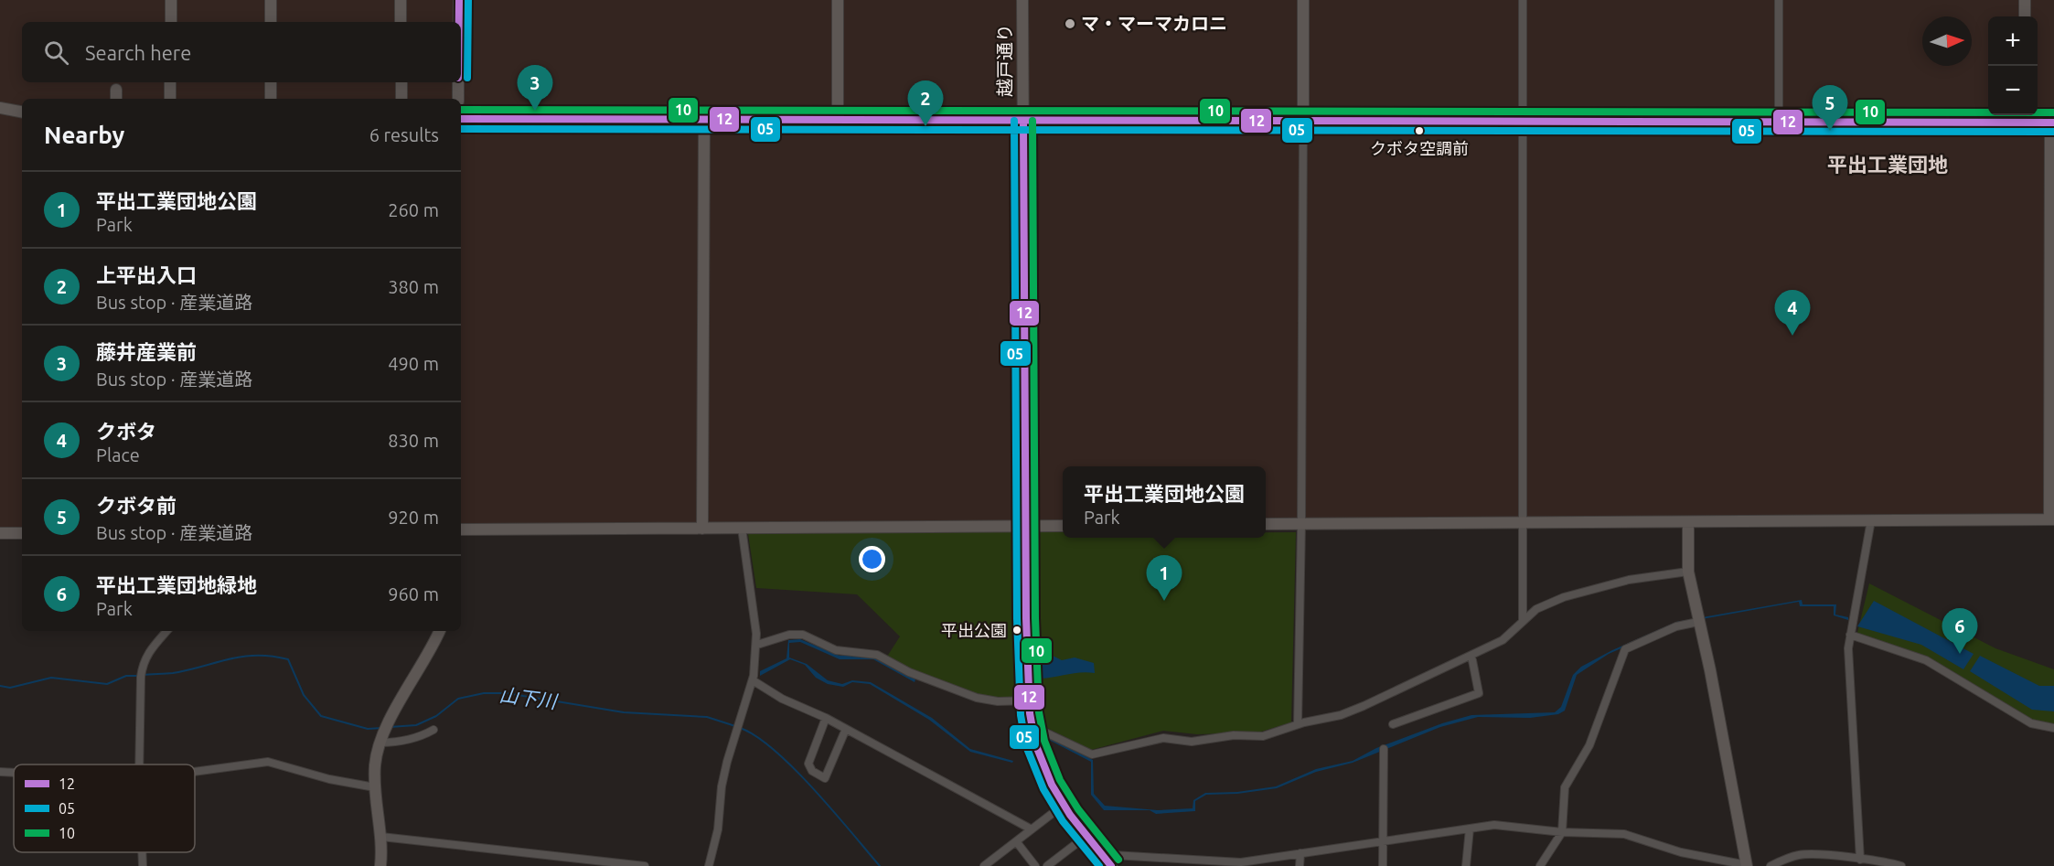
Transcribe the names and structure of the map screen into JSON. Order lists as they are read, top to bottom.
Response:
{
  "streets": {
    "street": ["越戸通り"]
  },
  "districts": ["平出工業団地"],
  "water": ["山下川"],
  "places": ["マ・マーマカロニ", "クボタ空調前", "平出公園"],
  "lines": ["transit line 12", "transit line 05", "transit line 10"],
  "legend": ["12", "05", "10"],
  "north": "right",
  "page": {
    "map_buttons": ["+", "−"],
    "search": "Search here",
    "pins": [
      "3",
      "2",
      "5",
      "4",
      "1",
      "6"
    ],
    "heading": ["Nearby", "6 results"],
    "list": [
      {
        "mark": "1",
        "name": "平出工業団地公園",
        "note": "Park",
        "value": "260 m"
      },
      {
        "mark": "2",
        "name": "上平出入口",
        "note": "Bus stop · 産業道路",
        "value": "380 m"
      },
      {
        "mark": "3",
        "name": "藤井産業前",
        "note": "Bus stop · 産業道路",
        "value": "490 m"
      },
      {
        "mark": "4",
        "name": "クボタ",
        "note": "Place",
        "value": "830 m"
      },
      {
        "mark": "5",
        "name": "クボタ前",
        "note": "Bus stop · 産業道路",
        "value": "920 m"
      },
      {
        "mark": "6",
        "name": "平出工業団地緑地",
        "note": "Park",
        "value": "960 m"
      }
    ],
    "popup": ["平出工業団地公園", "Park"]
  }
}
